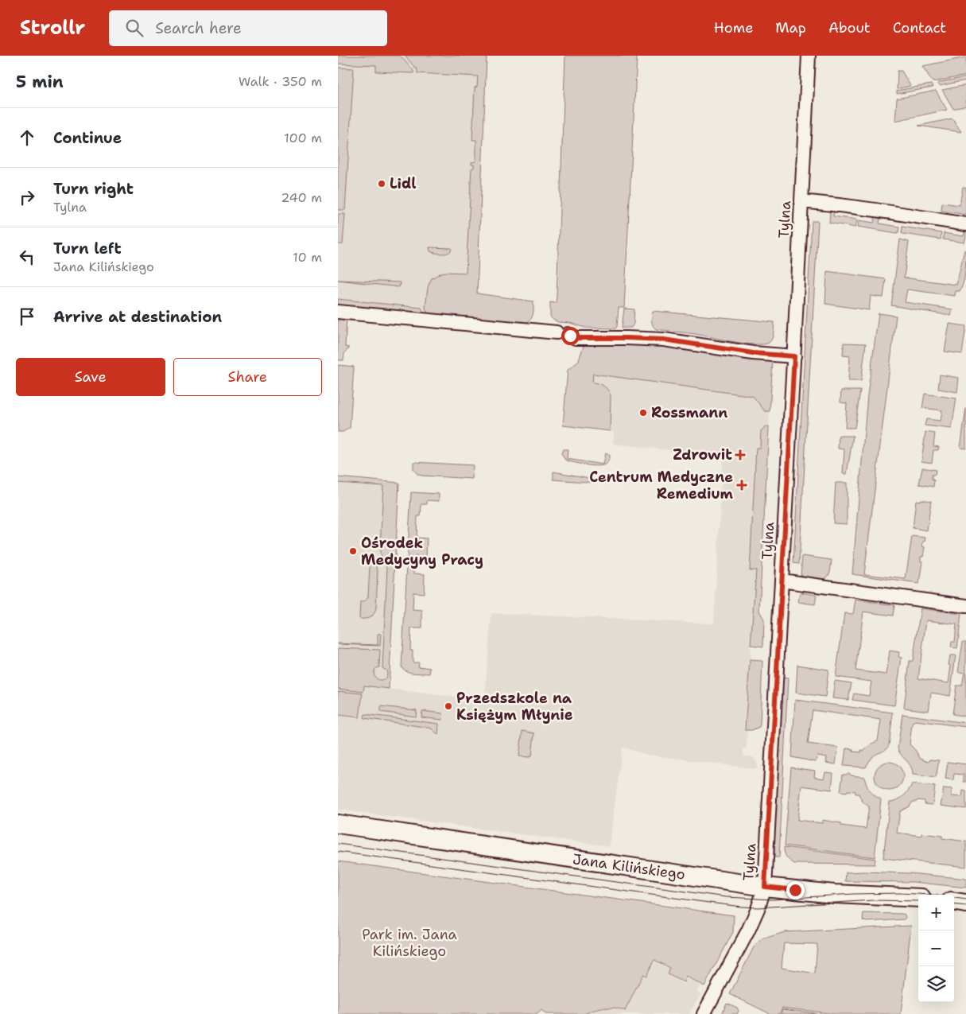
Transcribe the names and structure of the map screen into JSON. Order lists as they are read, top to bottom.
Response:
{
  "streets": {
    "street": ["Tylna", "Jana Kilińskiego"]
  },
  "crossings": [
    ["Tylna", "Jana Kilińskiego"]
  ],
  "parks": ["Park im. Jana Kilińskiego"],
  "places": {
    "other": [
      "Lidl",
      "Rossmann",
      "Ośrodek Medycyny Pracy",
      "Przedszkole na Księżym Młynie"
    ],
    "health": ["Zdrowit", "Centrum Medyczne Remedium"]
  },
  "page": {
    "header": "Strollr",
    "search": "Search here",
    "nav": [
      "Home",
      "Map",
      "About",
      "Contact"
    ],
    "heading": ["5 min", "Walk · 350 m"],
    "list": [
      ["Continue", "100 m"],
      ["Turn right", "Tylna", "240 m"],
      ["Turn left", "Jana Kilińskiego", "10 m"],
      "Arrive at destination"
    ],
    "buttons": ["Save", "Share"],
    "map_buttons": ["+", "−"]
  }
}
